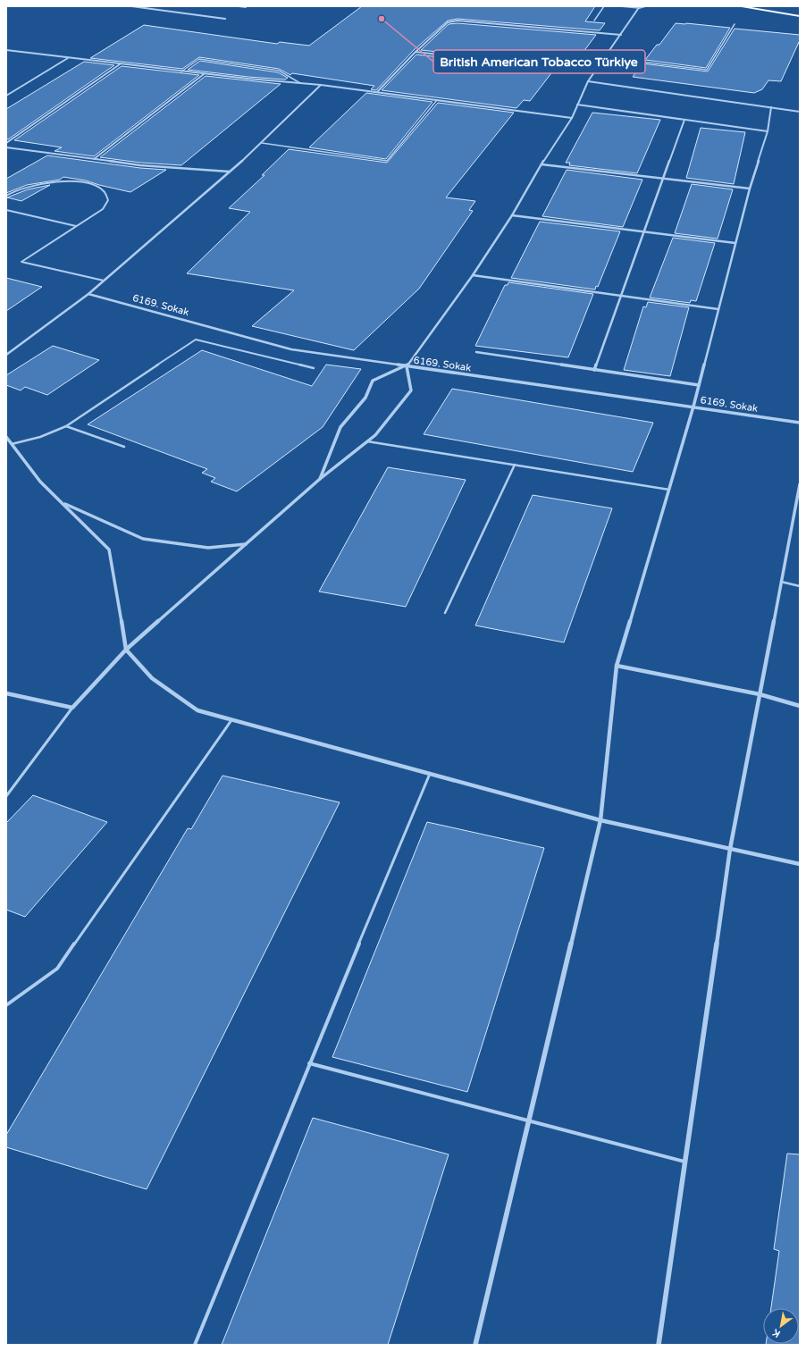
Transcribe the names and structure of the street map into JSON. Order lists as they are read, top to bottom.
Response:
{
  "streets": {
    "street": ["6169. Sokak"]
  },
  "places": ["British American Tobacco Türkiye"],
  "north": "bottom left"
}
